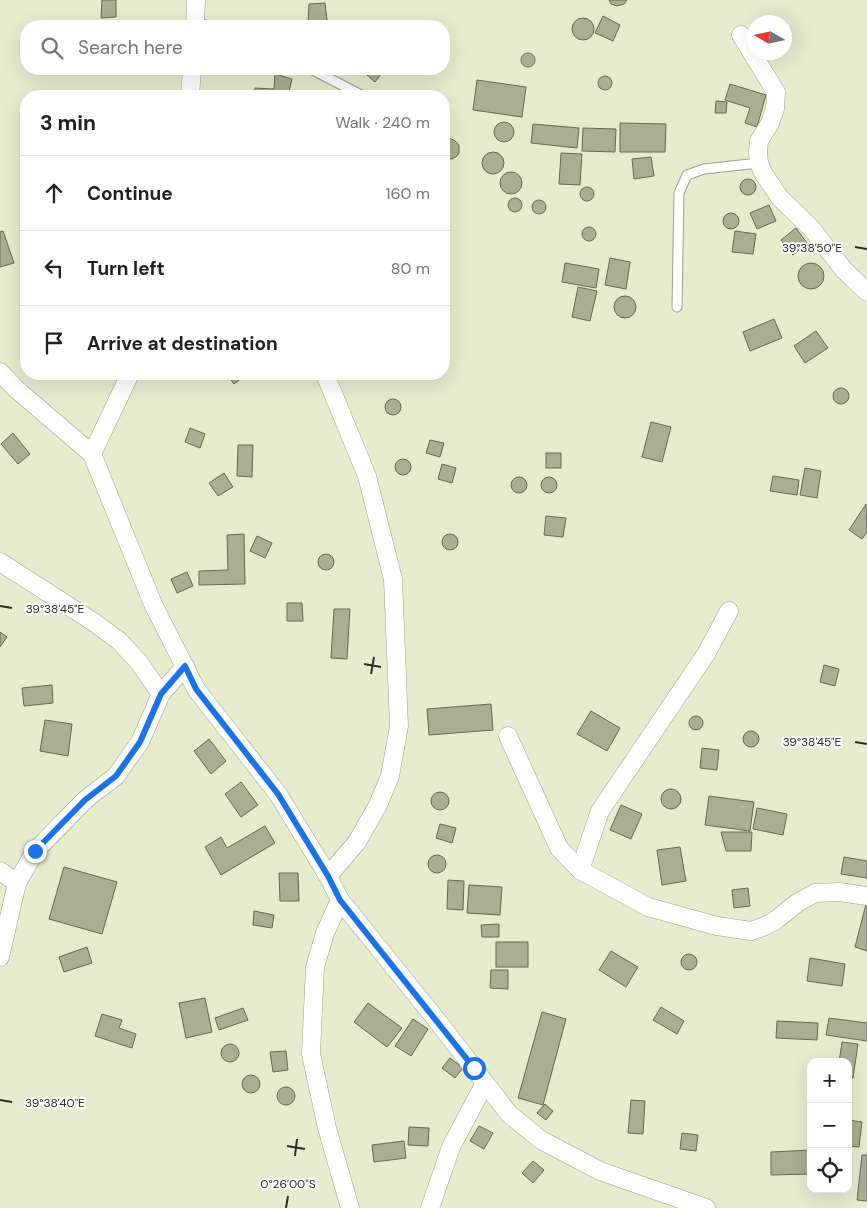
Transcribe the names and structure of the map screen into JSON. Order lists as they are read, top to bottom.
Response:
{
  "north": "left",
  "page": {
    "search": "Search here",
    "heading": ["3 min", "Walk · 240 m"],
    "list": [
      ["Continue", "160 m"],
      ["Turn left", "80 m"],
      "Arrive at destination"
    ],
    "map_buttons": ["+", "−"]
  },
  "coordinates": [
    "39°38'50\"E",
    "39°38'45\"E",
    "39°38'40\"E",
    "0°26'00\"S"
  ]
}
